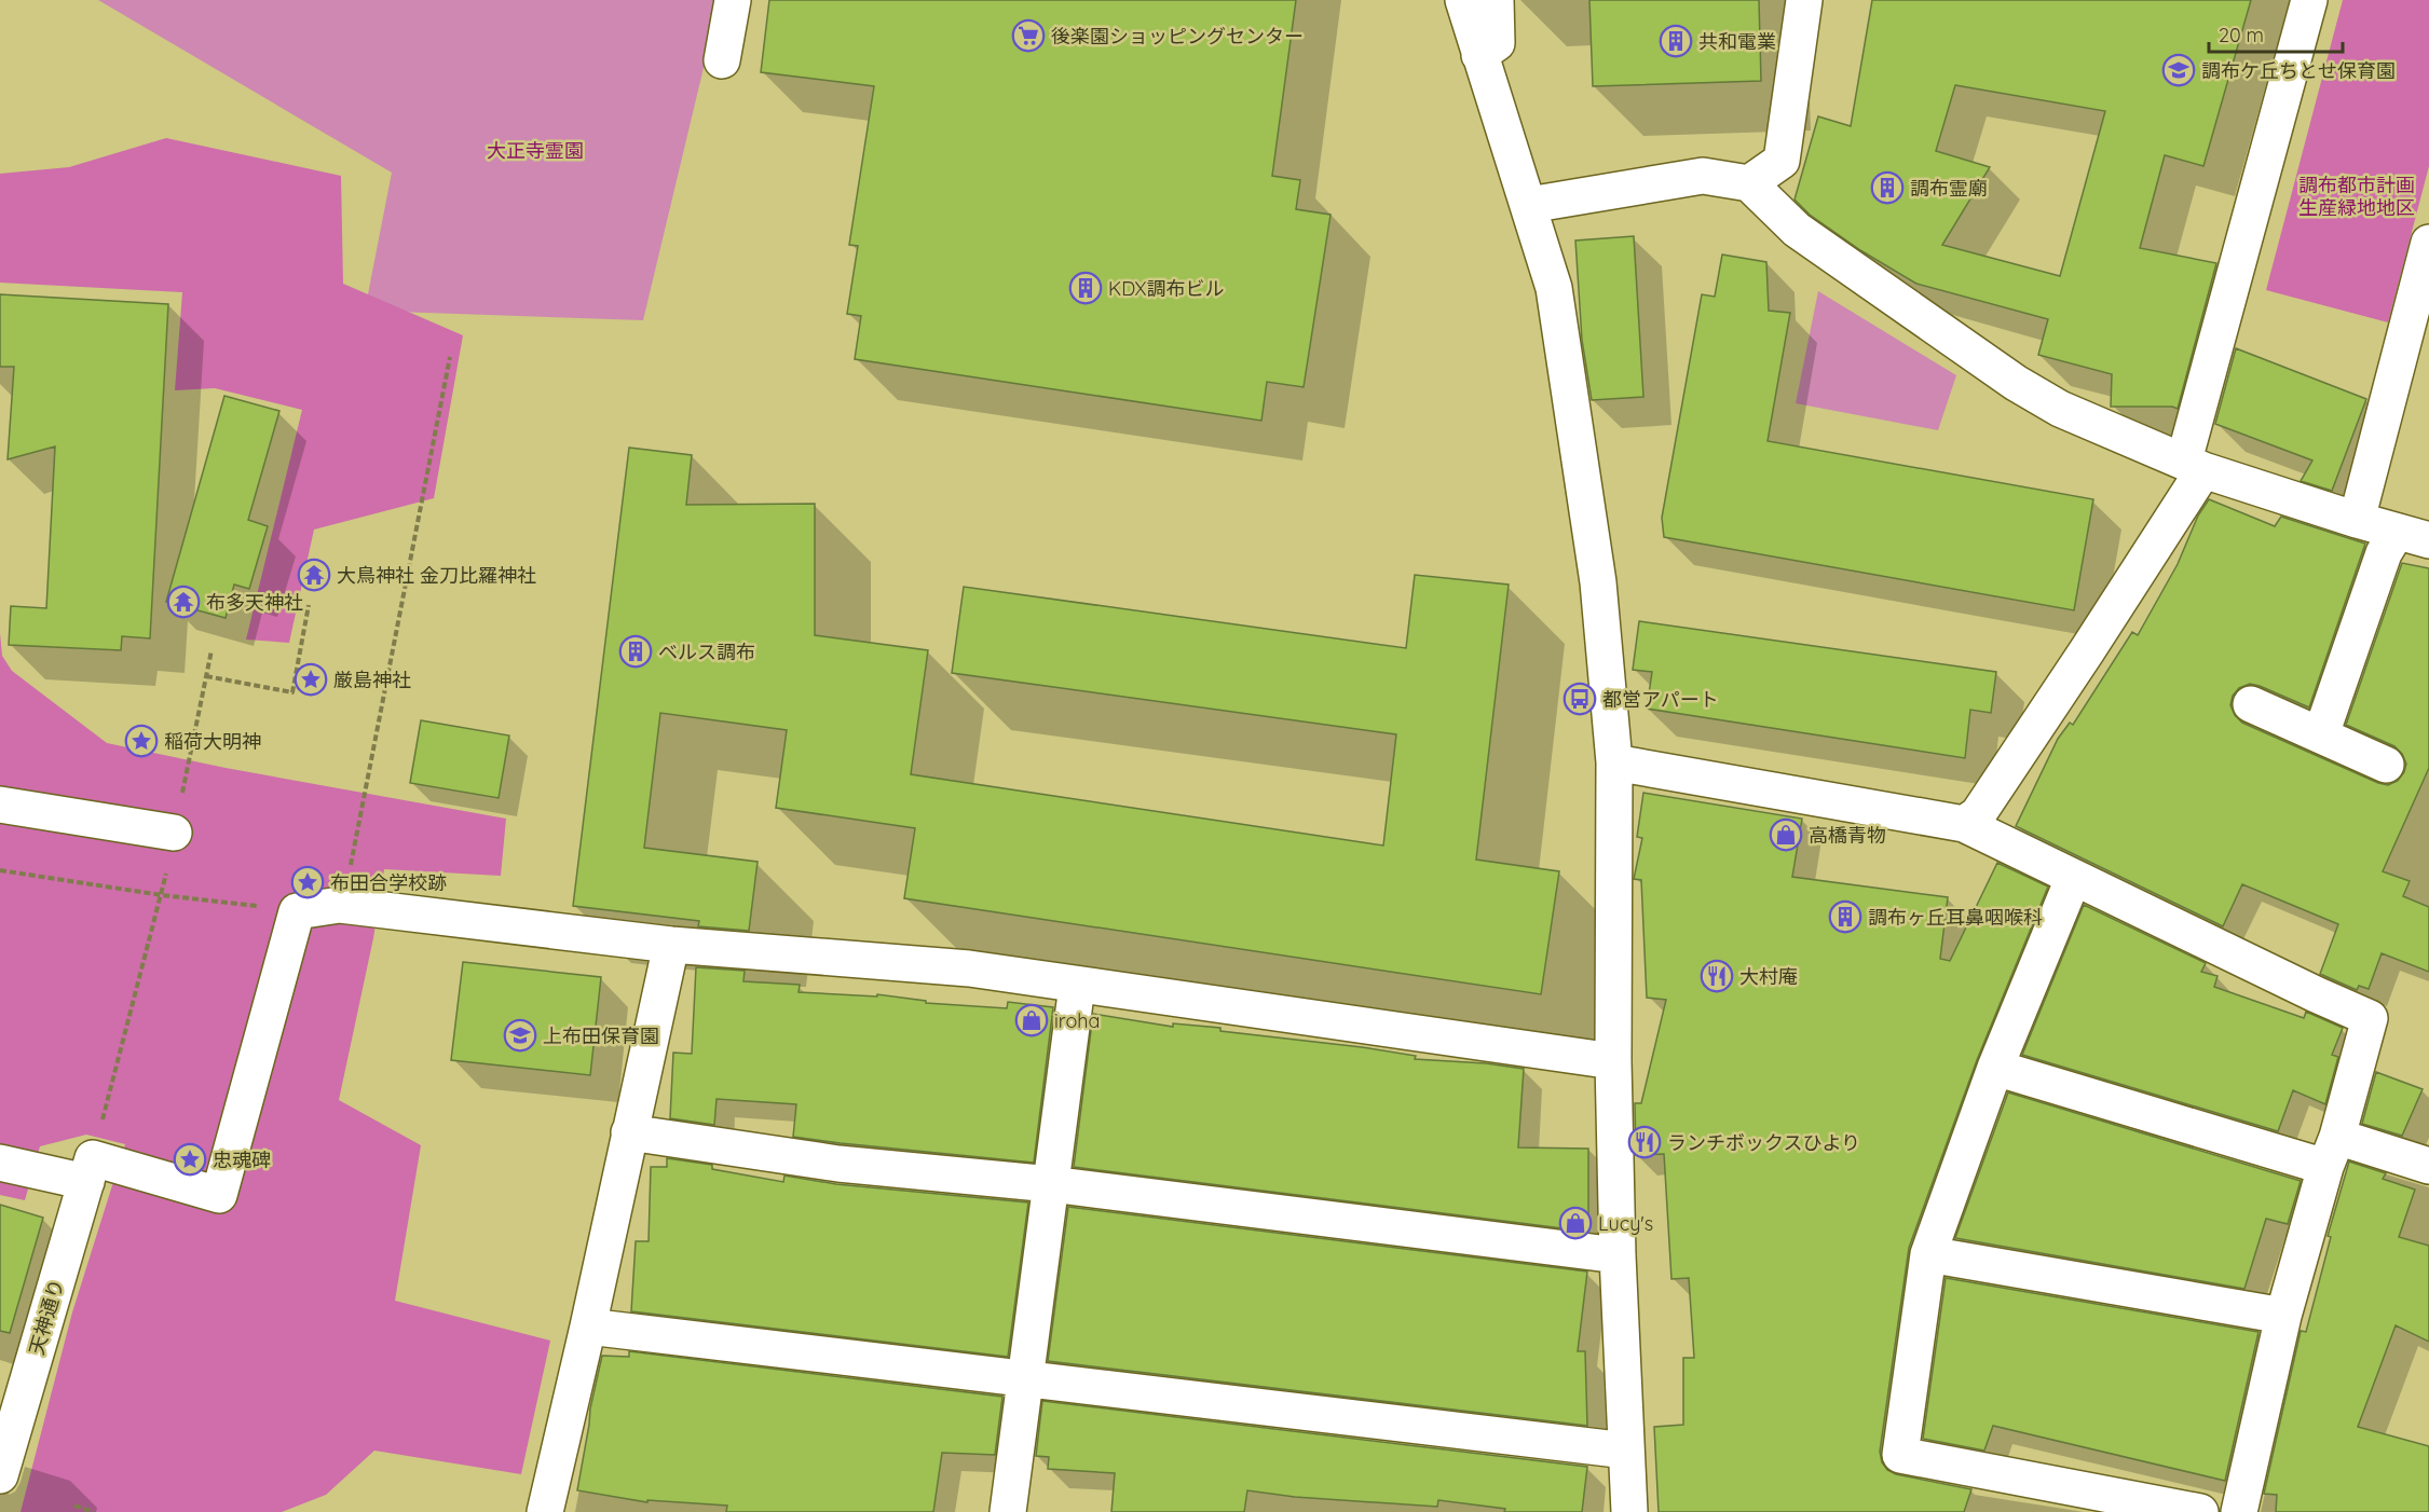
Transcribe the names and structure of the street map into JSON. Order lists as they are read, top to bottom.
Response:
{
  "streets": {
    "street": ["天神通り"]
  },
  "parks": ["大正寺霊園", "調布都市計画 生産緑地地区"],
  "places": {
    "supermarket": ["後楽園ショッピングセンター"],
    "building": [
      "共和電業",
      "調布霊廟",
      "KDX調布ビル",
      "ベルス調布",
      "調布ヶ丘耳鼻咽喉科"
    ],
    "school or university": ["調布ケ丘ちとせ保育園", "上布田保育園"],
    "temple": ["大鳥神社 金刀比羅神社", "布多天神社"],
    "place": [
      "厳島神社",
      "稲荷大明神",
      "布田合学校跡",
      "忠魂碑"
    ],
    "bus stop": ["都営アパート"],
    "shop": ["高橋青物", "iroha", "Lucy's"],
    "restaurant": ["大村庵", "ランチボックスひより"]
  },
  "scale_bar": "20 m"
}
